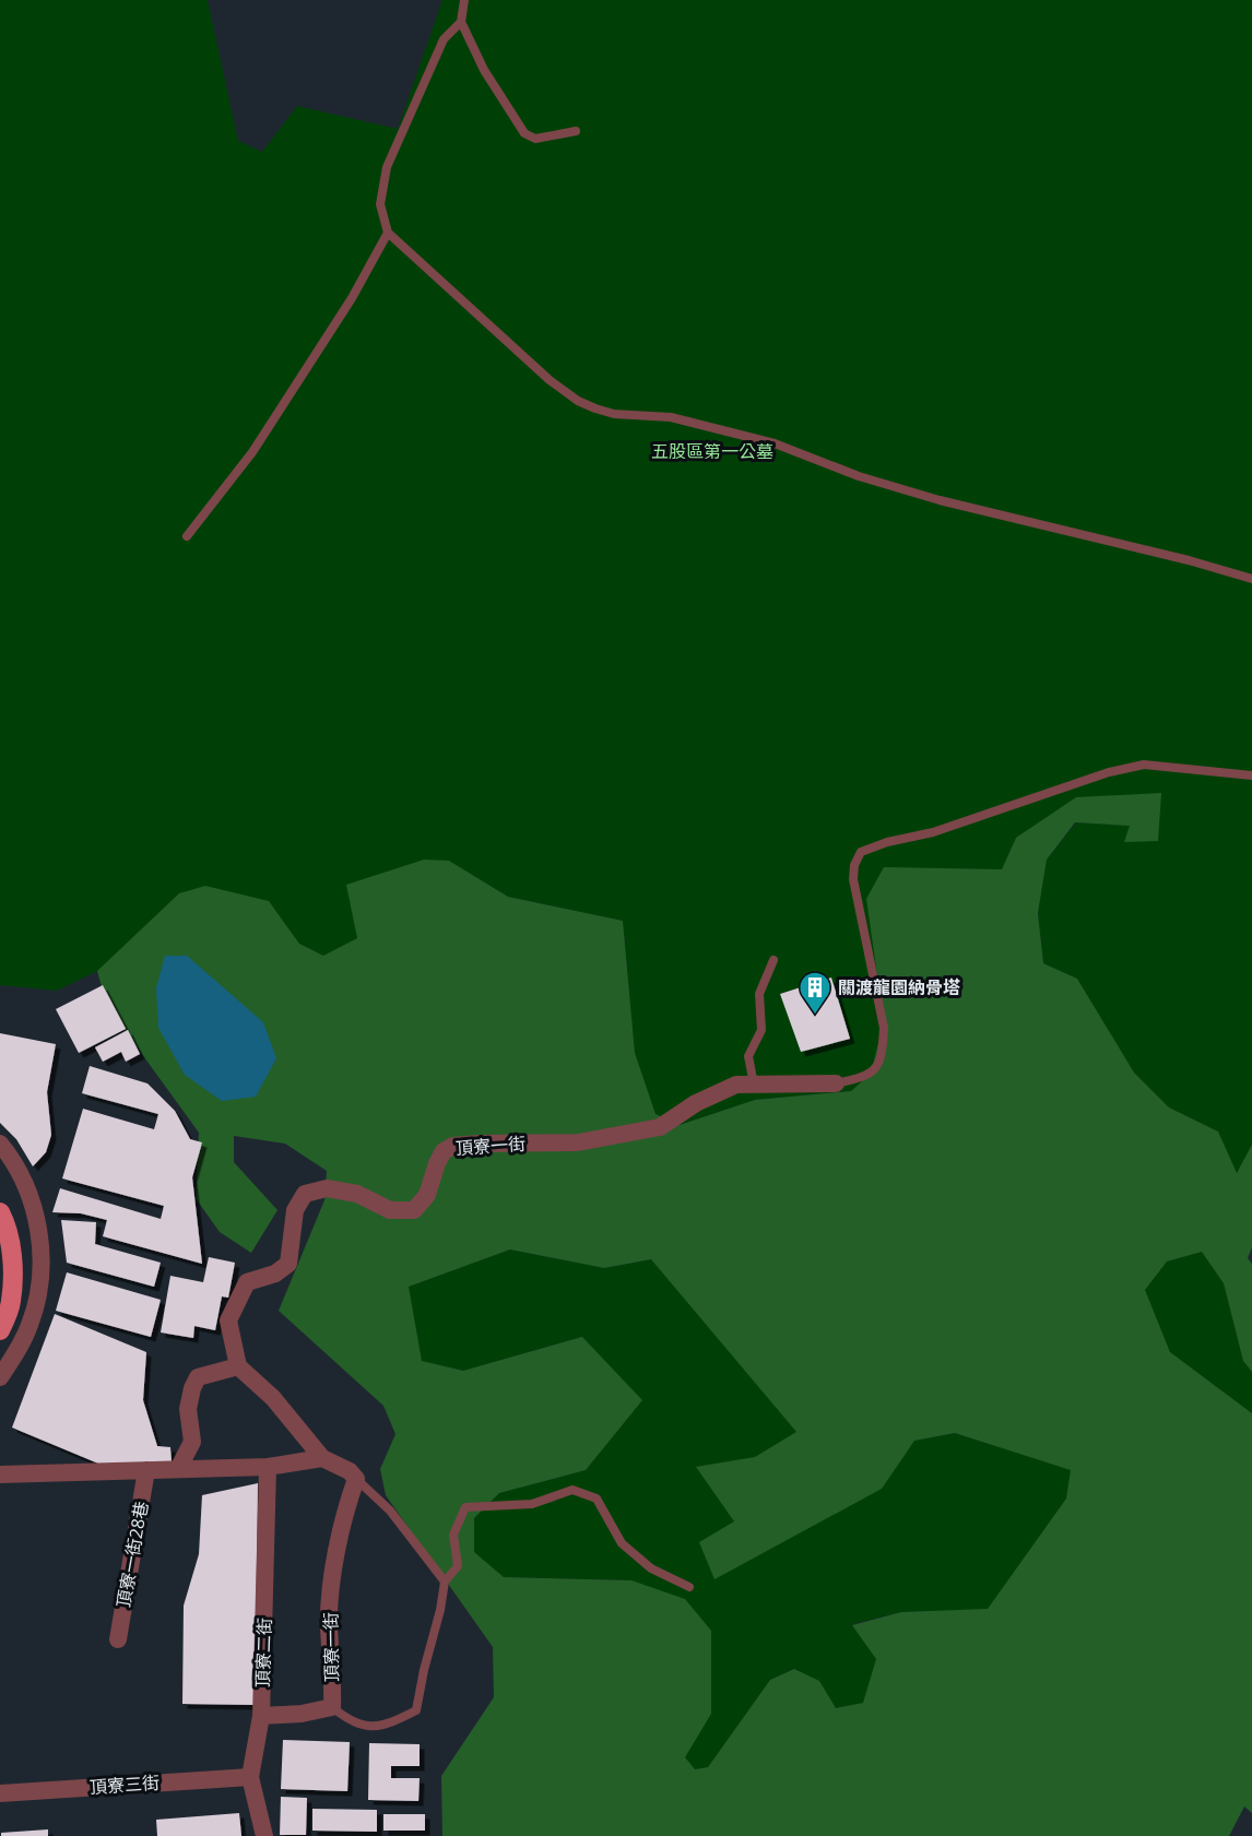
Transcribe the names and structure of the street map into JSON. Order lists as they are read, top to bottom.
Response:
{
  "streets": {
    "street": [
      "頂寮一街",
      "頂寮一街28巷",
      "頂寮二街",
      "頂寮三街"
    ]
  },
  "crossings": [
    ["頂寮一街", "頂寮二街"],
    ["頂寮二街", "頂寮三街"]
  ],
  "parks": ["五股區第一公墓"],
  "places": {
    "building": ["關渡龍園納骨塔"]
  }
}
